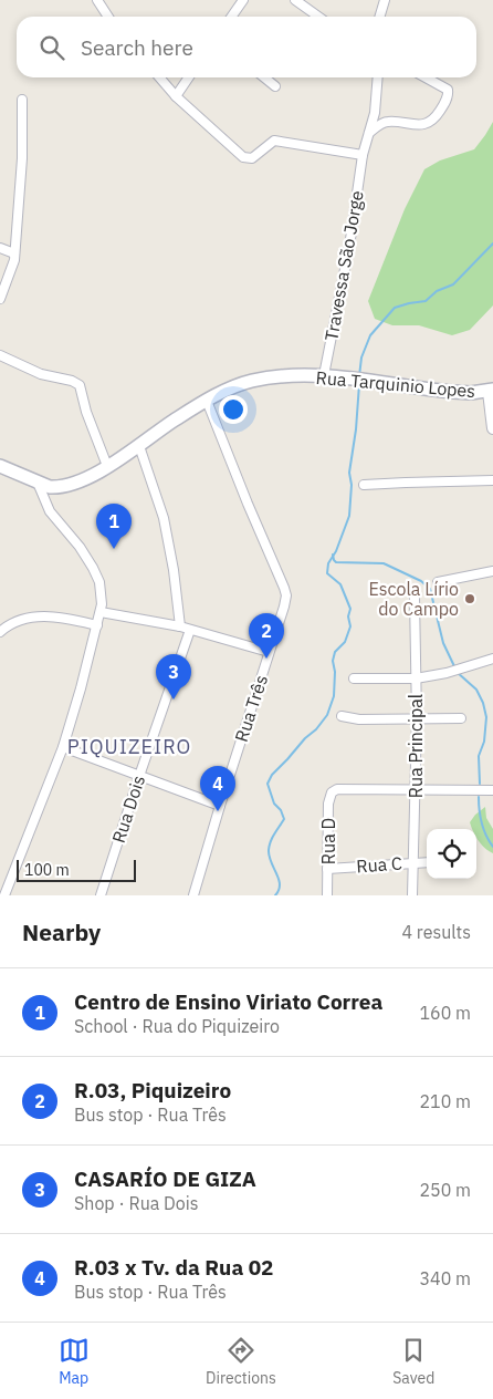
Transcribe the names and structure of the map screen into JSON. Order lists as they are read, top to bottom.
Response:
{
  "streets": {
    "main road": ["Rua Tarquinio Lopes"],
    "street": [
      "Travessa São Jorge",
      "Rua Três",
      "Rua Principal",
      "Rua Dois",
      "Rua D",
      "Rua C"
    ]
  },
  "crossings": [
    ["Travessa São Jorge", "Rua Tarquinio Lopes"],
    ["Rua Tarquinio Lopes", "Rua Três"],
    ["Rua Principal", "Rua D"],
    ["Rua Principal", "Rua C"],
    ["Rua D", "Rua C"]
  ],
  "districts": ["PIQUIZEIRO"],
  "places": ["Escola Lírio do Campo"],
  "scale_bar": "100 m",
  "page": {
    "search": "Search here",
    "pins": [
      "1",
      "2",
      "3",
      "4"
    ],
    "scale": "100 m",
    "heading": ["Nearby", "4 results"],
    "list": [
      {
        "mark": "1",
        "name": "Centro de Ensino Viriato Correa",
        "note": "School · Rua do Piquizeiro",
        "value": "160 m"
      },
      {
        "mark": "2",
        "name": "R.03, Piquizeiro",
        "note": "Bus stop · Rua Três",
        "value": "210 m"
      },
      {
        "mark": "3",
        "name": "CASARÍO DE GIZA",
        "note": "Shop · Rua Dois",
        "value": "250 m"
      },
      {
        "mark": "4",
        "name": "R.03 x Tv. da Rua 02",
        "note": "Bus stop · Rua Três",
        "value": "340 m"
      }
    ],
    "nav": ["Map", "Directions", "Saved"]
  }
}
